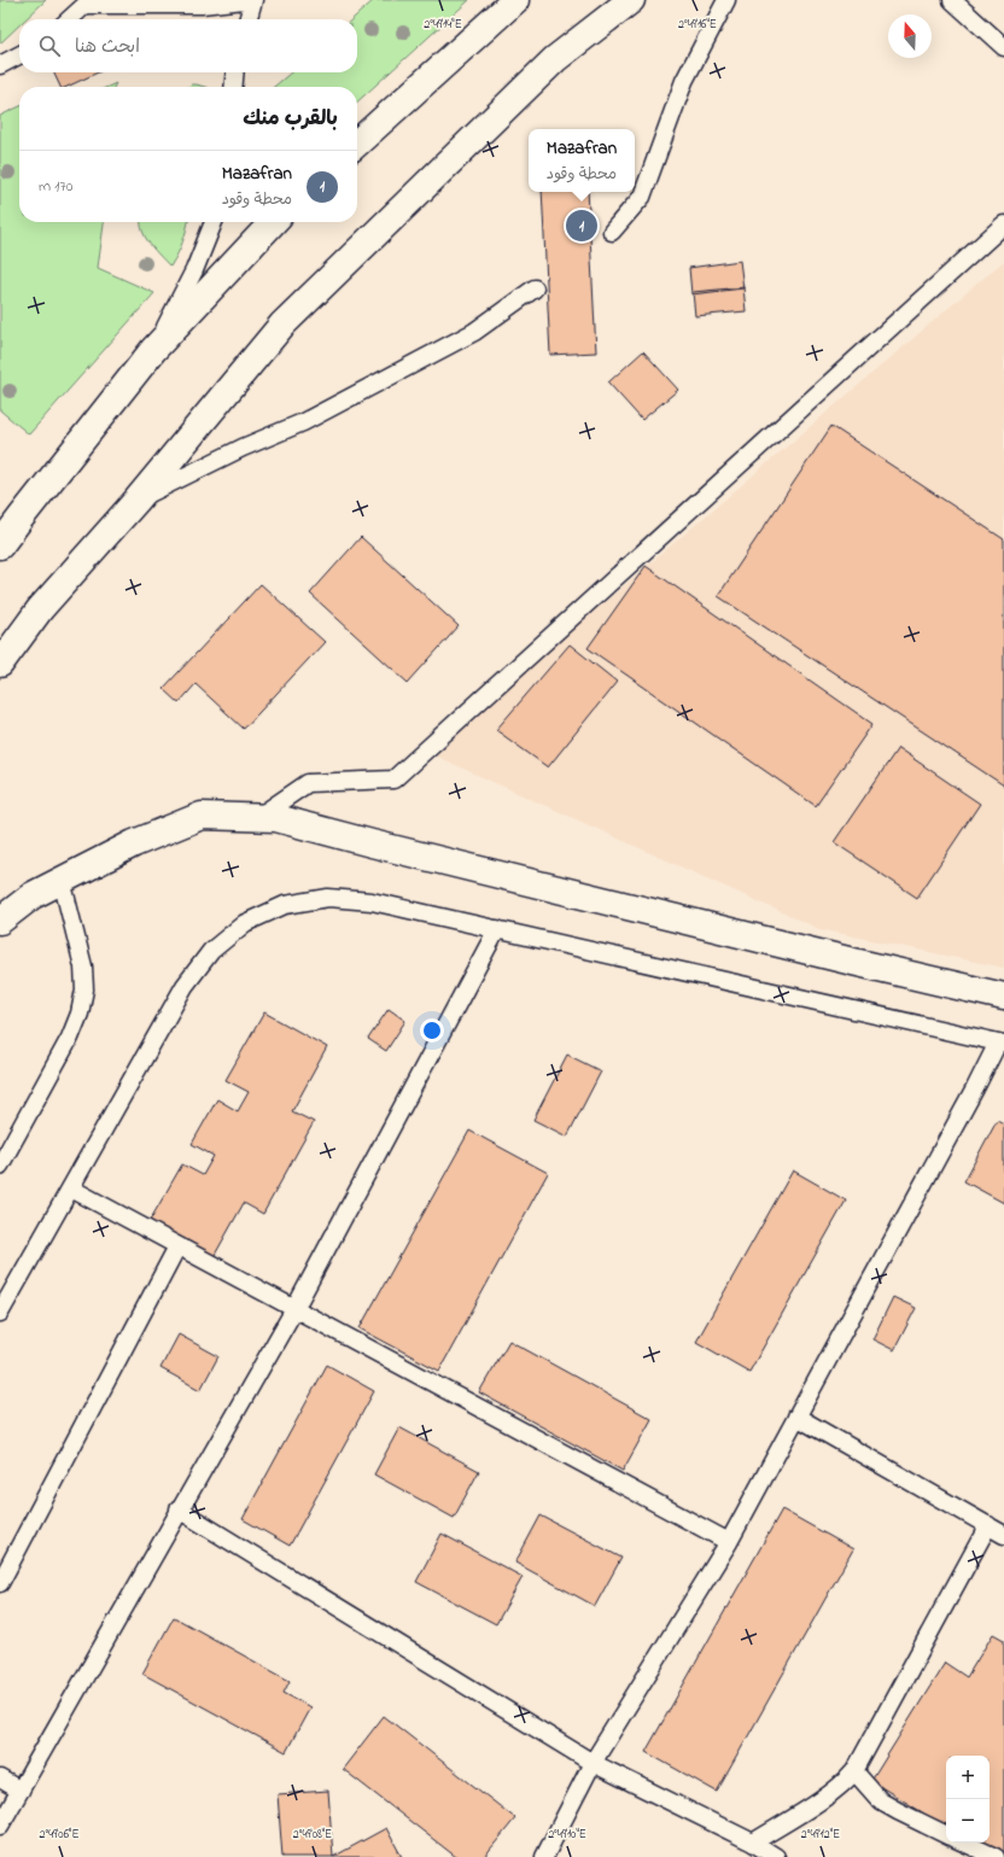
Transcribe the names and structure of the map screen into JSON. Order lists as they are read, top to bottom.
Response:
{
  "north": "top",
  "page": {
    "search": "ابحث هنا",
    "heading": "بالقرب منك",
    "popup": ["Mazafran", "محطة وقود"],
    "list": [
      {
        "mark": "1",
        "name": "Mazafran",
        "note": "محطة وقود",
        "value": "170 m"
      }
    ],
    "pins": "1",
    "map_buttons": ["+", "−"]
  },
  "coordinates": [
    "2°49'14\"E",
    "2°49'16\"E",
    "2°49'06\"E",
    "2°49'08\"E",
    "2°49'10\"E",
    "2°49'12\"E"
  ]
}
